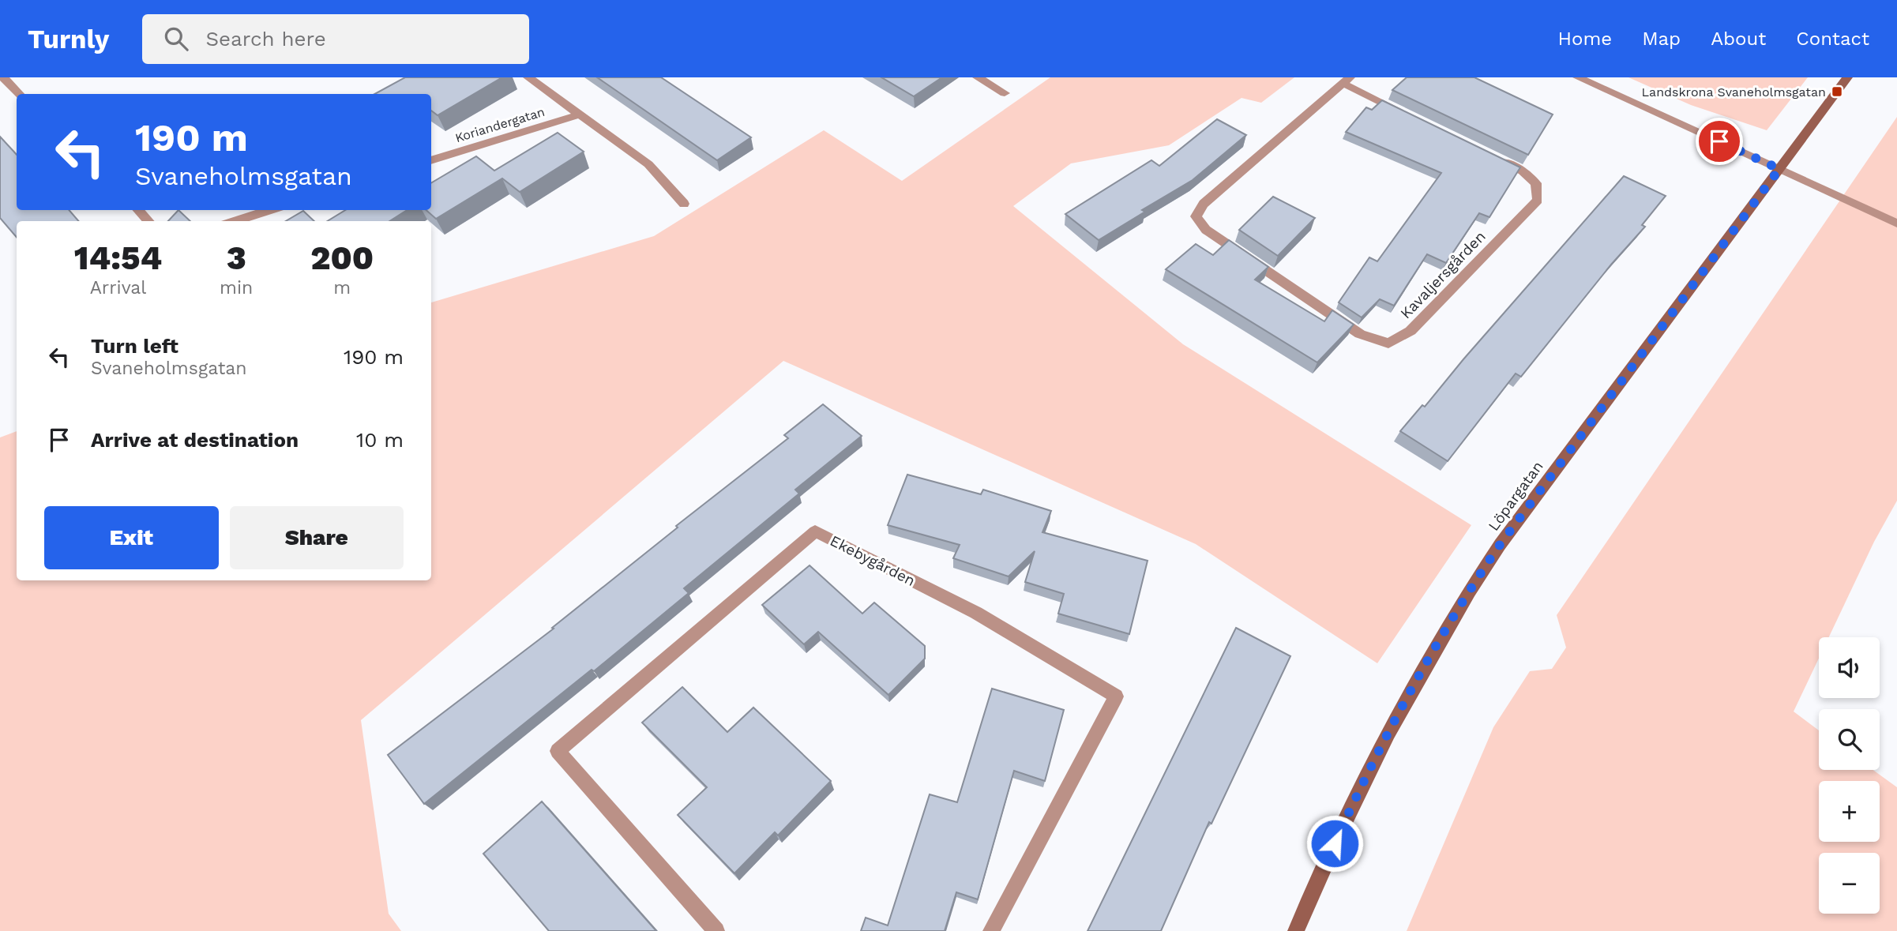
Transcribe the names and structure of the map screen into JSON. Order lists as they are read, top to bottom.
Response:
{
  "streets": {
    "street": [
      "Koriandergatan",
      "Kavaljersgården",
      "Löpargatan",
      "Ekebygården"
    ]
  },
  "places": {
    "transit": ["Landskrona Svaneholmsgatan"]
  },
  "page": {
    "header": "Turnly",
    "search": "Search here",
    "nav": [
      "Home",
      "Map",
      "About",
      "Contact"
    ],
    "turn": ["190 m", "Svaneholmsgatan"],
    "eta": [
      "14:54",
      "Arrival",
      "3",
      "min",
      "200",
      "m"
    ],
    "list": [
      {
        "name": "Turn left",
        "note": "Svaneholmsgatan",
        "value": "190 m"
      },
      {
        "name": "Arrive at destination",
        "value": "10 m"
      }
    ],
    "buttons": ["Exit", "Share"],
    "map_buttons": ["+", "−"]
  }
}
